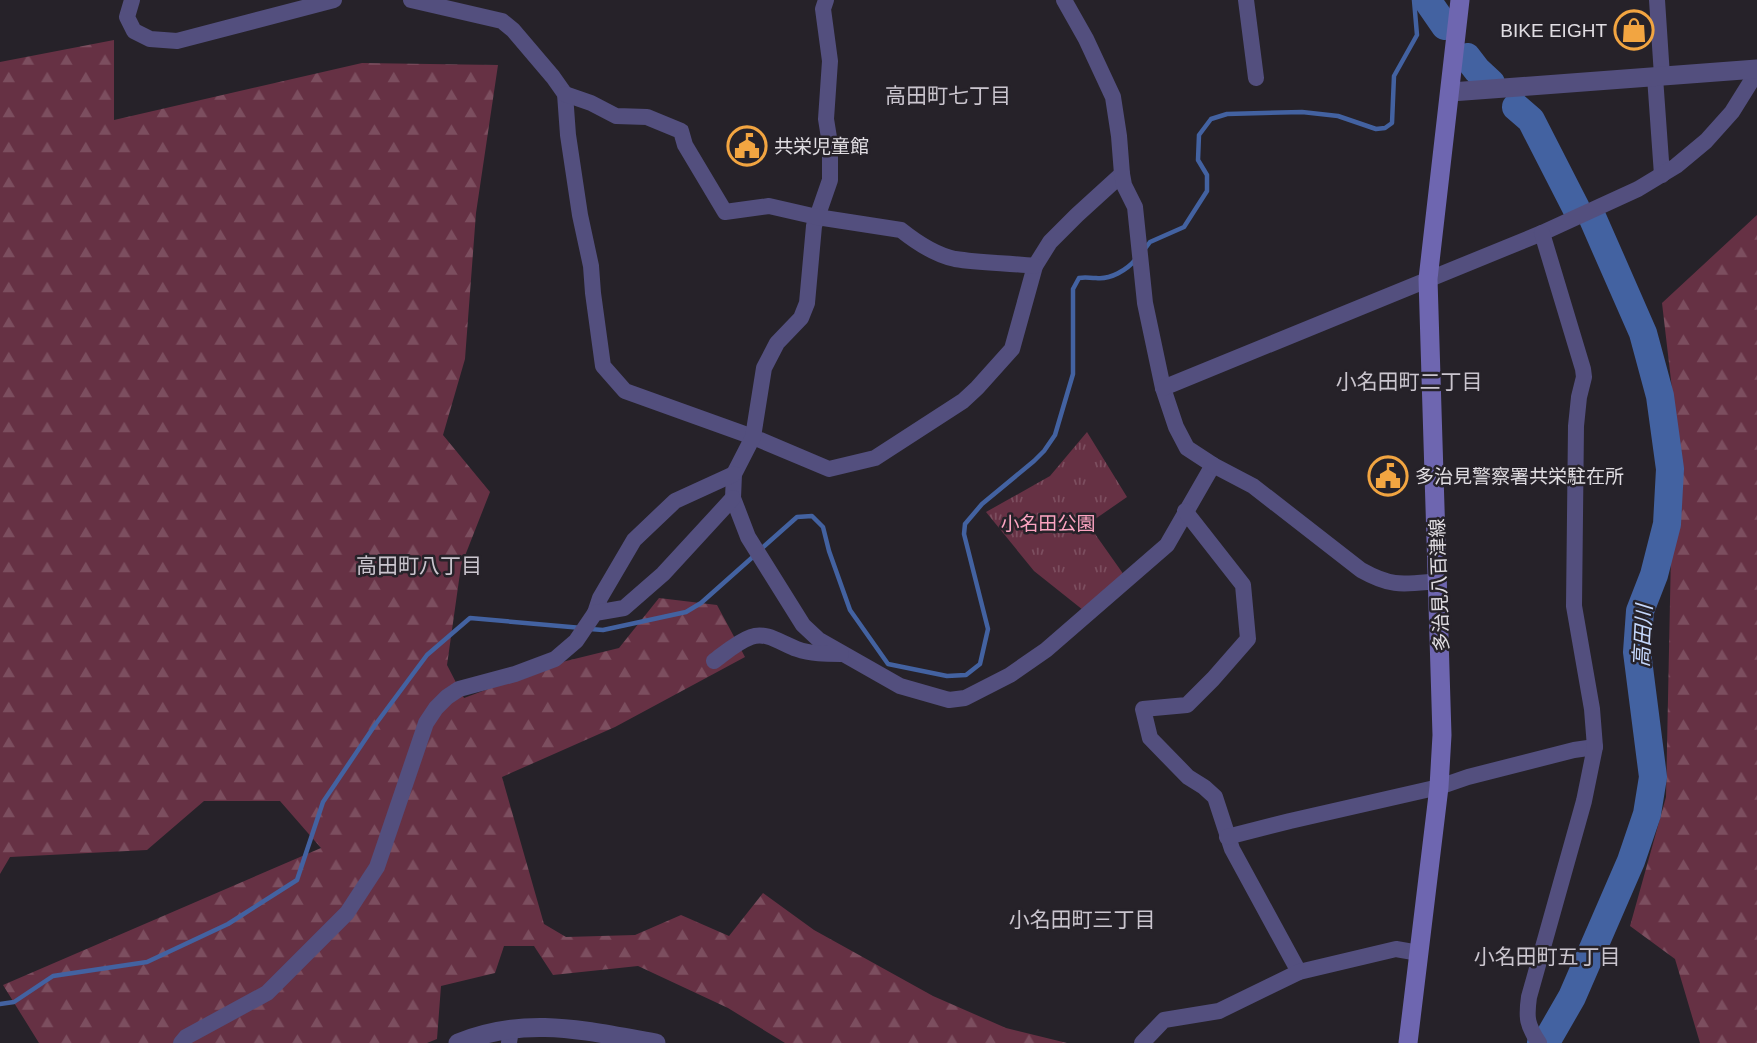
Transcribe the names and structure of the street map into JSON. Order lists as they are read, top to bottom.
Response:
{
  "streets": {
    "main road": ["多治見八百津線"]
  },
  "districts": [
    "高田町七丁目",
    "小名田町二丁目",
    "高田町八丁目",
    "小名田町三丁目",
    "小名田町五丁目"
  ],
  "water": ["高田川"],
  "parks": ["小名田公園"],
  "places": {
    "shop": ["BIKE EIGHT"],
    "public building": ["共栄児童館", "多治見警察署共栄駐在所"]
  }
}
